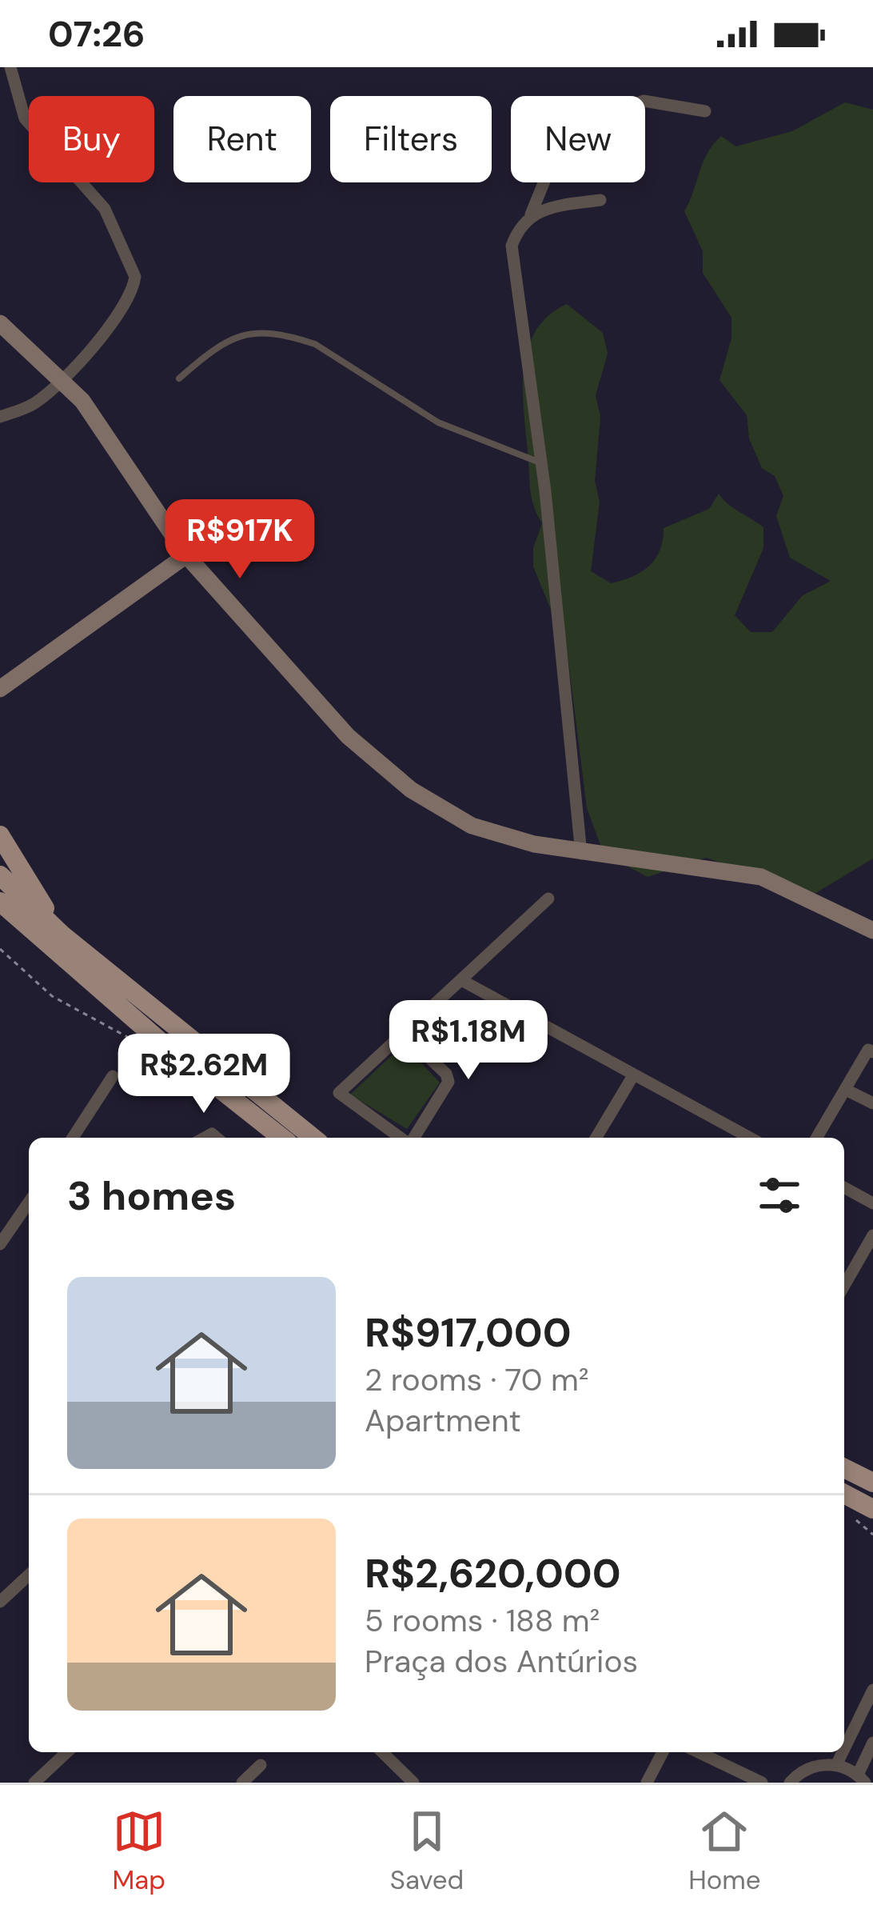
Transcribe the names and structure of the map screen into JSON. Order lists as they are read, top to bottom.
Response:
{
  "page": {
    "status": "07:26",
    "chip": [
      "Buy",
      "Rent",
      "Filters",
      "New"
    ],
    "price": ["R$917K", "R$1.18M", "R$2.62M"],
    "heading": "3 homes",
    "list": [
      {
        "name": "R$917,000",
        "note": "2 rooms · 70 m² · Apartment"
      },
      {
        "name": "R$2,620,000",
        "note": "5 rooms · 188 m² · Praça dos Antúrios"
      }
    ],
    "tabs": ["Map", "Saved", "Home"]
  }
}
